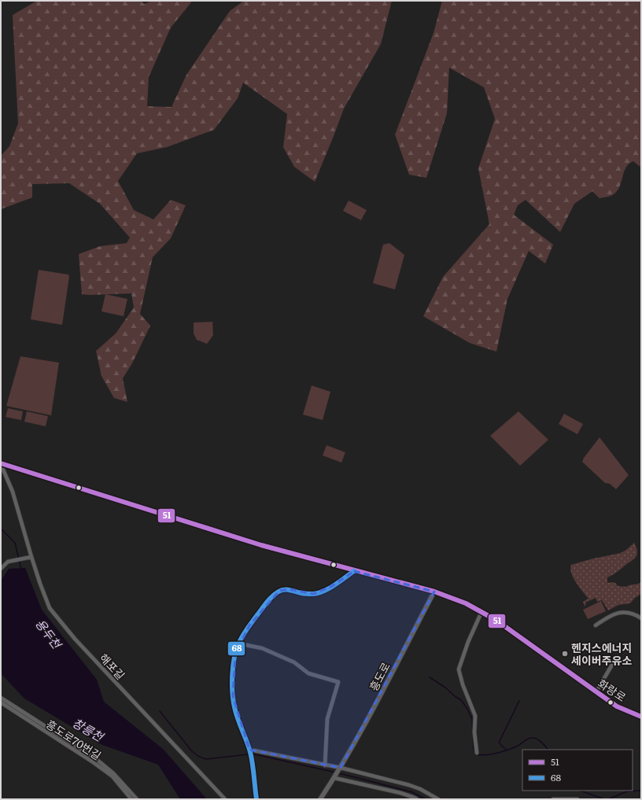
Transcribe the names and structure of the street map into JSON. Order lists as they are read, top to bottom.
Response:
{
  "streets": {
    "main road": ["화랑로"],
    "street": ["해포길", "흥도로", "흥도로70번길"]
  },
  "crossings": [
    ["해포길", "화랑로"],
    ["흥도로", "화랑로"]
  ],
  "water": ["용두천", "창릉천"],
  "places": ["헨지스에너지 세이버주유소"],
  "lines": ["transit line 51", "transit line 68"],
  "legend": ["51", "68"]
}
